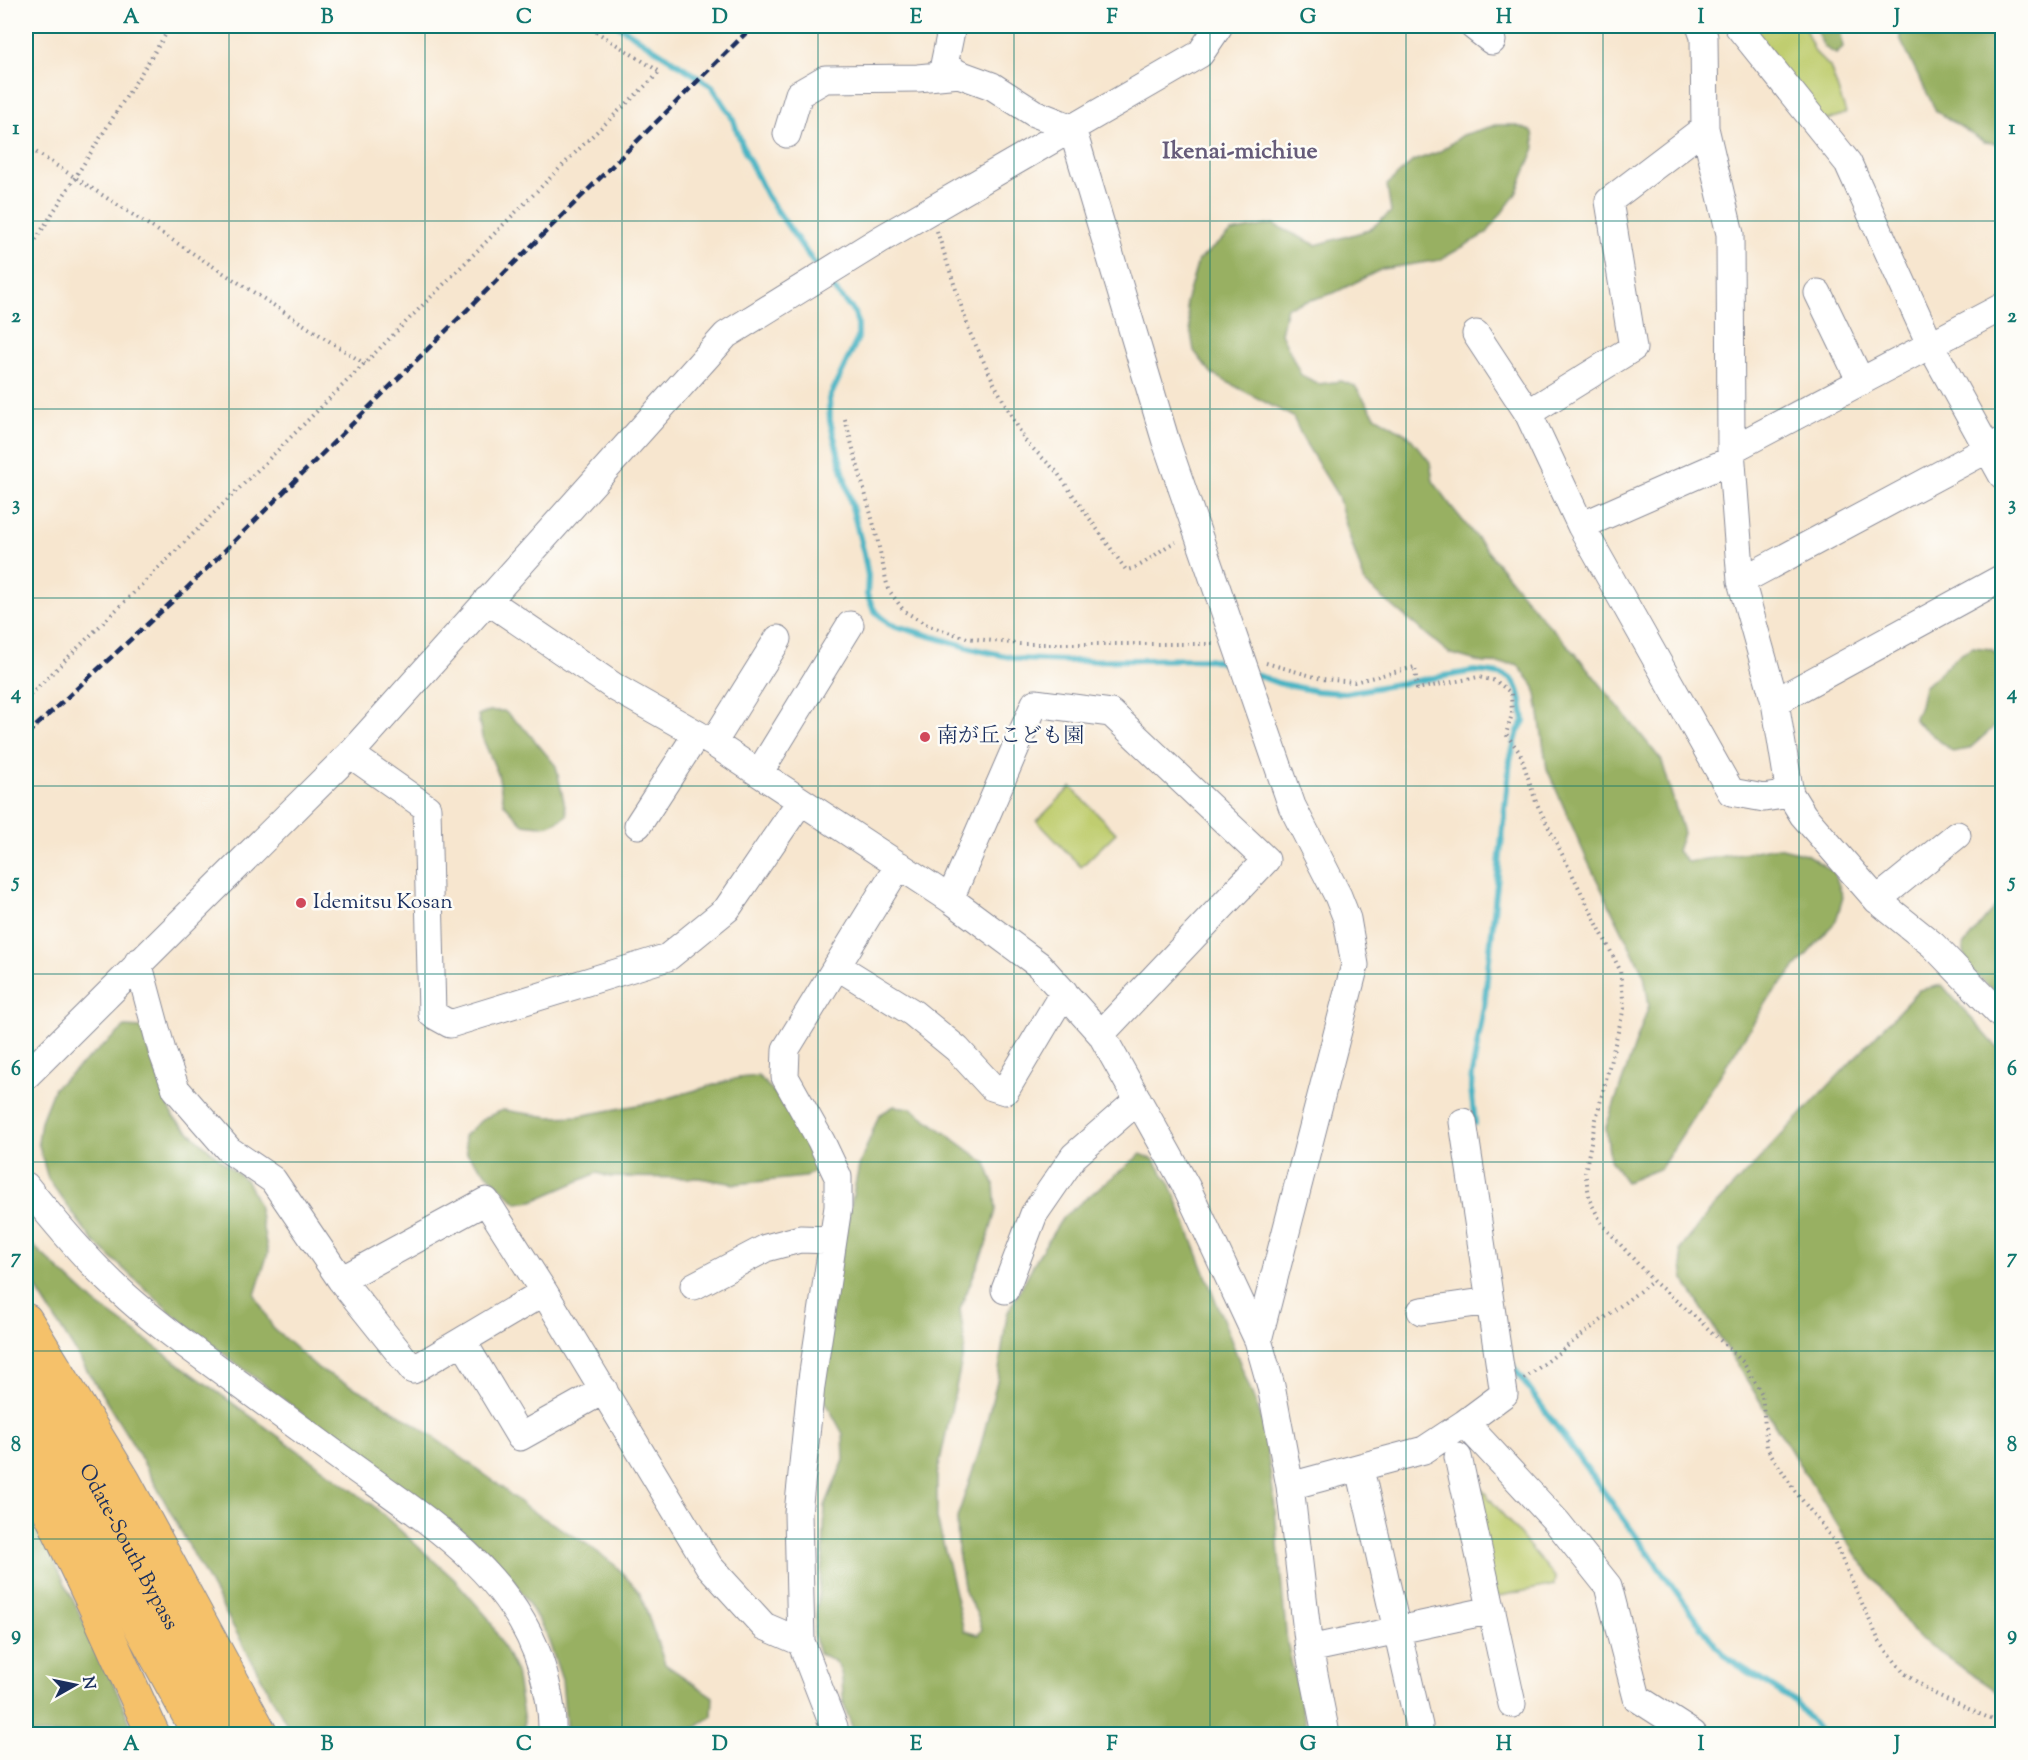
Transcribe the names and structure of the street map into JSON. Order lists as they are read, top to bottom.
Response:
{
  "streets": {
    "highway": ["Odate-South Bypass"]
  },
  "districts": ["Ikenai-michiue"],
  "places": ["南が丘こども園", "Idemitsu Kosan"],
  "north": "right",
  "grid": {
    "columns": [
      "A",
      "B",
      "C",
      "D",
      "E",
      "F",
      "G",
      "H",
      "I",
      "J"
    ],
    "rows": [
      "1",
      "2",
      "3",
      "4",
      "5",
      "6",
      "7",
      "8",
      "9"
    ]
  }
}
